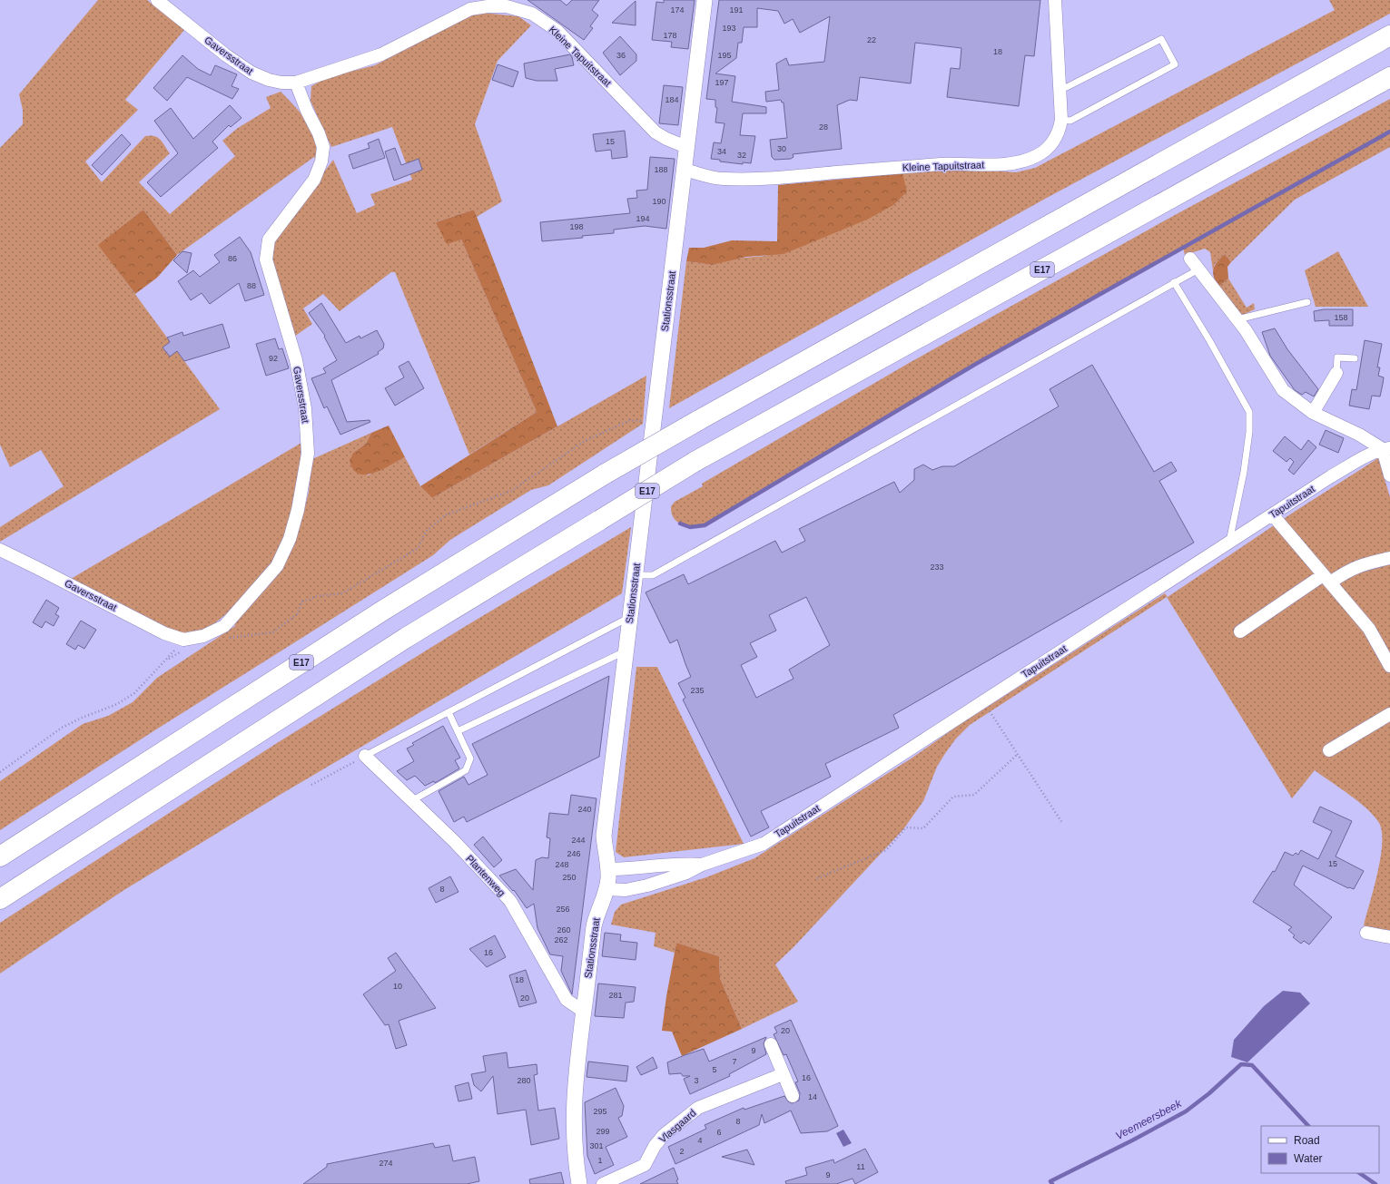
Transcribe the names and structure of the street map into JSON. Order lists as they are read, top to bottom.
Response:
{
  "streets": {
    "highway": ["E17"],
    "street": [
      "Gaversstraat",
      "Kleine Tapuitstraat",
      "Stationsstraat",
      "Tapuitstraat",
      "Plantenweg",
      "Vlasgaard"
    ]
  },
  "crossings": [
    ["Gaversstraat", "Kleine Tapuitstraat"],
    ["Kleine Tapuitstraat", "Stationsstraat"],
    ["Stationsstraat", "Tapuitstraat"],
    ["Stationsstraat", "Plantenweg"]
  ],
  "water": ["Veemeersbeek"],
  "house_numbers": [
    "174",
    "191",
    "193",
    "178",
    "22",
    "18",
    "36",
    "195",
    "197",
    "184",
    "28",
    "15",
    "30",
    "34",
    "32",
    "188",
    "190",
    "194",
    "198",
    "86",
    "88",
    "158",
    "92",
    "233",
    "235",
    "240",
    "244",
    "246",
    "15",
    "248",
    "250",
    "8",
    "256",
    "260",
    "262",
    "16",
    "18",
    "10",
    "281",
    "20",
    "20",
    "9",
    "7",
    "5",
    "16",
    "280",
    "3",
    "14",
    "295",
    "8",
    "299",
    "6",
    "4",
    "301",
    "2",
    "1",
    "274",
    "11",
    "9"
  ],
  "legend": ["Road", "Water"]
}
